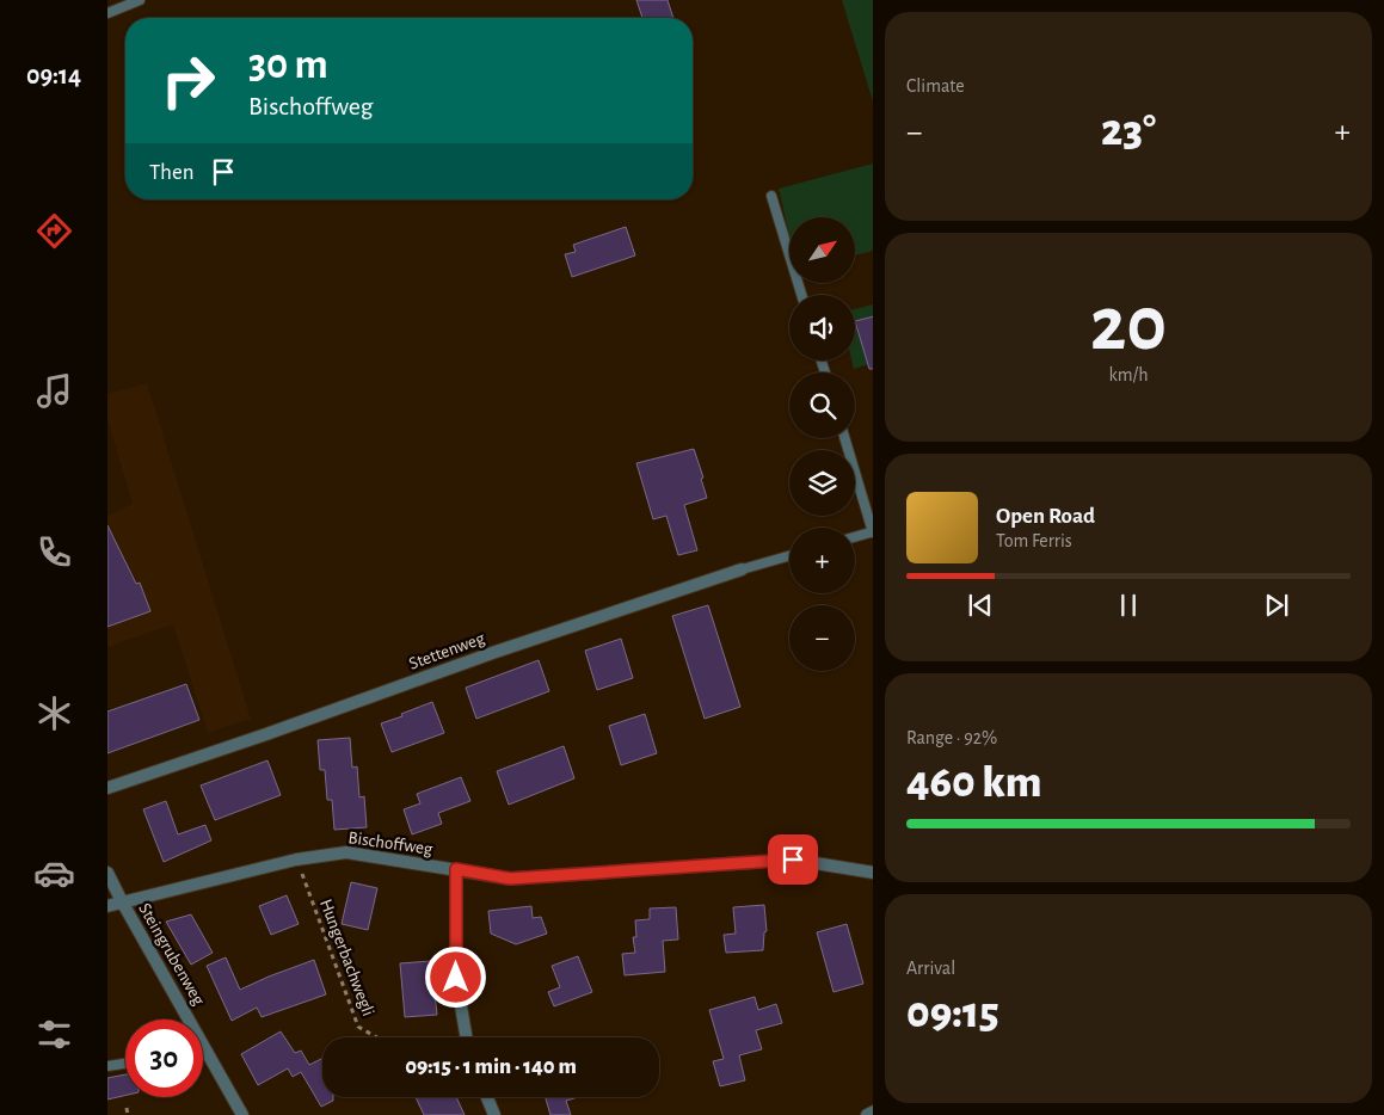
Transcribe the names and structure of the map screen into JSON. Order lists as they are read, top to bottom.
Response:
{
  "streets": {
    "street": ["Stettenweg", "Bischoffweg", "Steingrubenweg"],
    "path": ["Hungerbachwegli"]
  },
  "crossings": [
    ["Bischoffweg", "Steingrubenweg"],
    ["Bischoffweg", "Hungerbachwegli"]
  ],
  "north": "top right",
  "page": {
    "tabs": "09:14",
    "tile": [
      "Climate",
      ["20", "km/h"],
      ["Range · 92%", "460 km"],
      ["Arrival", "09:15"]
    ],
    "turn": ["30 m", "Bischoffweg"],
    "heat": ["−", "23°", "+"],
    "then": "Then",
    "map_buttons": ["+", "−"],
    "song": ["Open Road", "Tom Ferris"],
    "limit": "30",
    "trip": "09:15 · 1 min · 140 m"
  }
}
